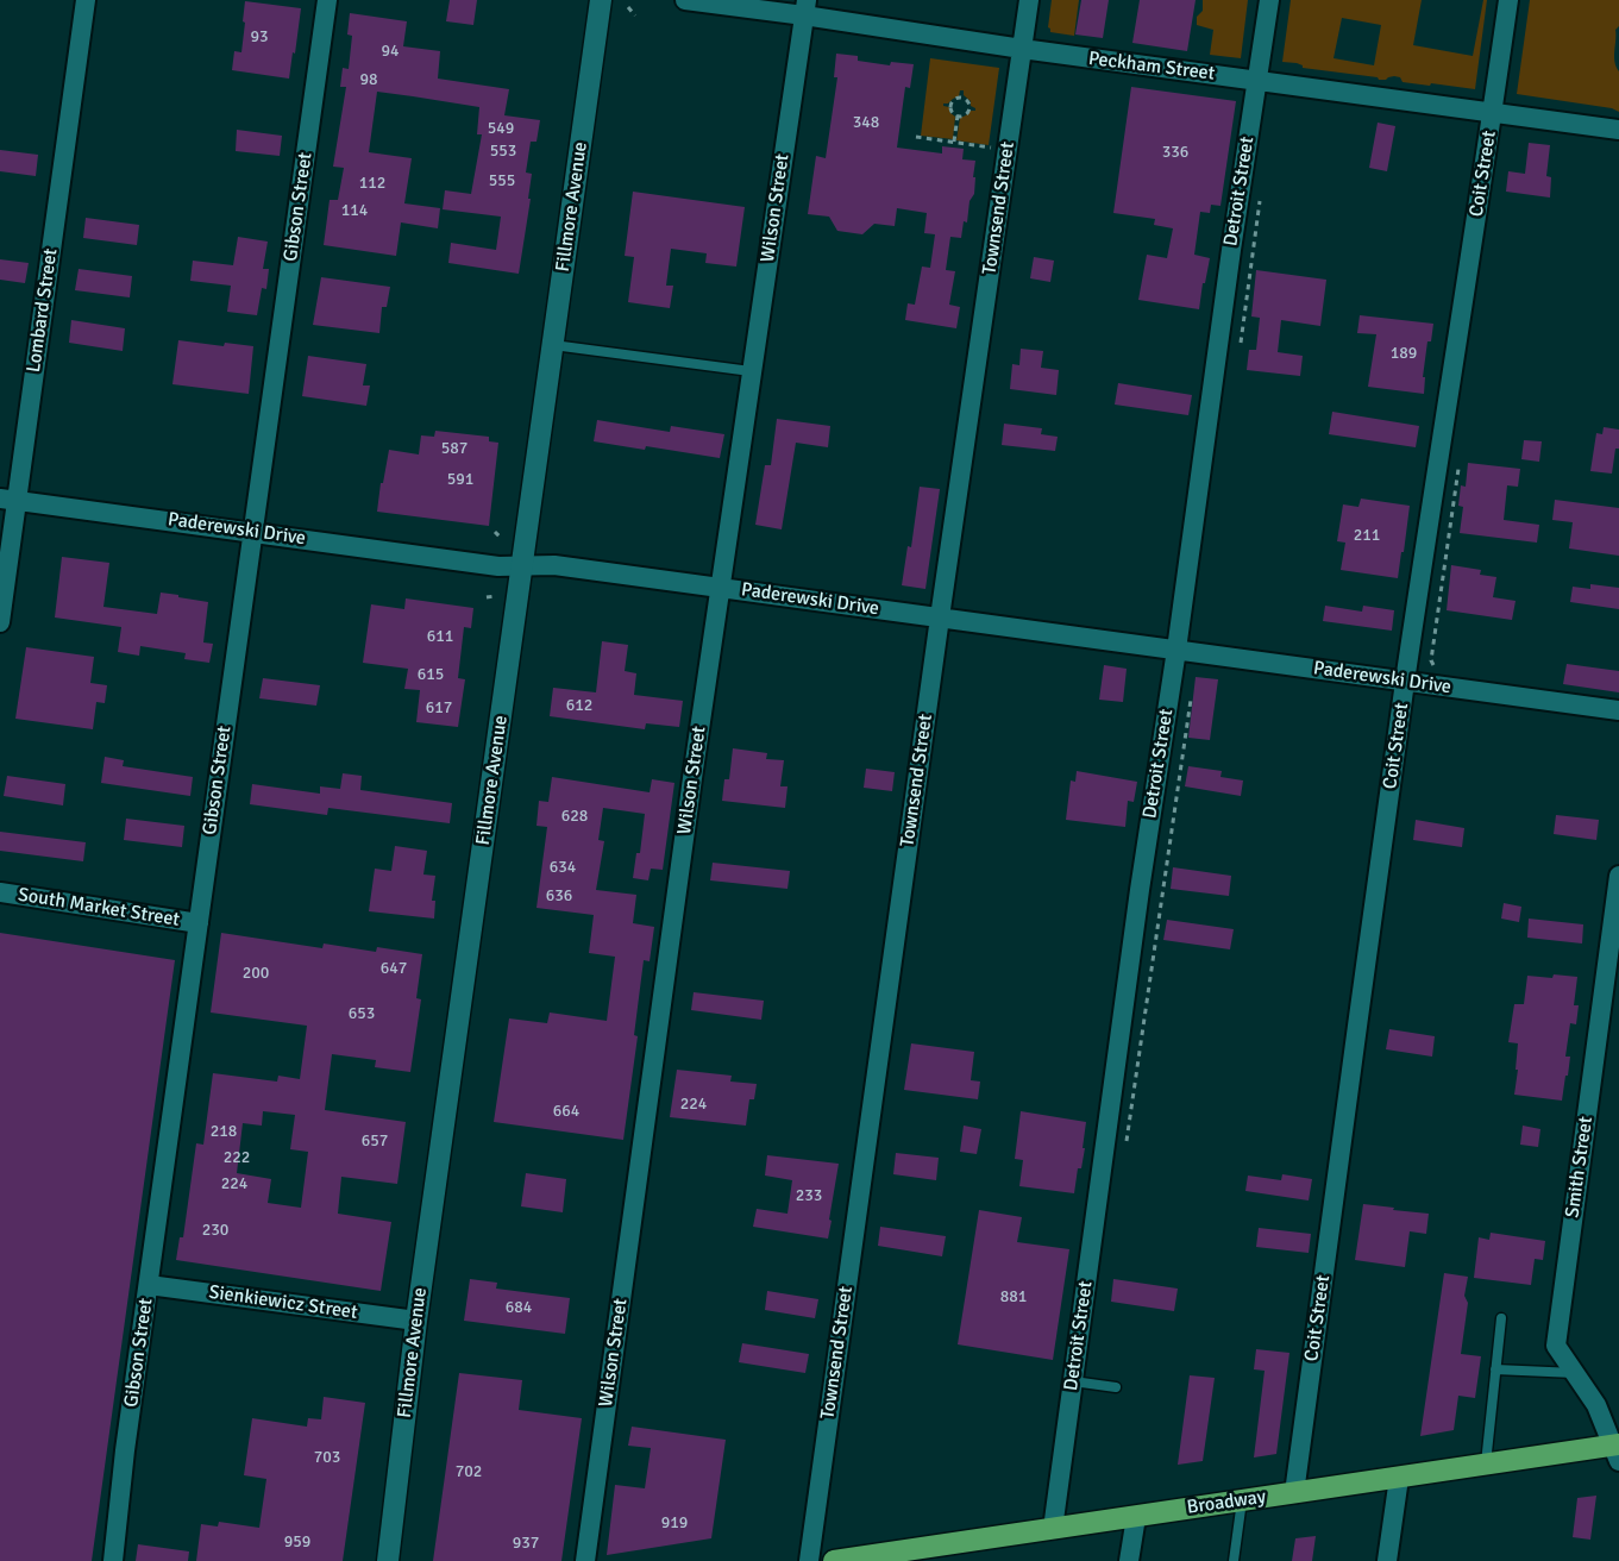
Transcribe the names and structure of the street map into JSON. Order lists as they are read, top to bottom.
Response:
{
  "streets": {
    "main road": ["Broadway"],
    "street": [
      "Peckham Street",
      "Coit Street",
      "Detroit Street",
      "Gibson Street",
      "Fillmore Avenue",
      "Wilson Street",
      "Townsend Street",
      "Lombard Street",
      "Paderewski Drive",
      "South Market Street",
      "Smith Street",
      "Sienkiewicz Street"
    ]
  },
  "crossings": [
    ["Peckham Street", "Coit Street"],
    ["Peckham Street", "Detroit Street"],
    ["Peckham Street", "Wilson Street"],
    ["Peckham Street", "Townsend Street"],
    ["Coit Street", "Paderewski Drive"],
    ["Coit Street", "Broadway"],
    ["Detroit Street", "Paderewski Drive"],
    ["Detroit Street", "Broadway"],
    ["Gibson Street", "Paderewski Drive"],
    ["Gibson Street", "South Market Street"],
    ["Gibson Street", "Sienkiewicz Street"],
    ["Fillmore Avenue", "Paderewski Drive"],
    ["Fillmore Avenue", "Sienkiewicz Street"],
    ["Wilson Street", "Paderewski Drive"],
    ["Townsend Street", "Paderewski Drive"],
    ["Lombard Street", "Paderewski Drive"],
    ["Smith Street", "Broadway"]
  ],
  "house_numbers": [
    "93",
    "94",
    "98",
    "348",
    "549",
    "553",
    "336",
    "555",
    "112",
    "114",
    "189",
    "587",
    "591",
    "211",
    "611",
    "615",
    "612",
    "617",
    "628",
    "634",
    "636",
    "647",
    "200",
    "653",
    "224",
    "664",
    "218",
    "657",
    "222",
    "224",
    "233",
    "230",
    "881",
    "684",
    "703",
    "702",
    "919",
    "959",
    "937"
  ]
}
